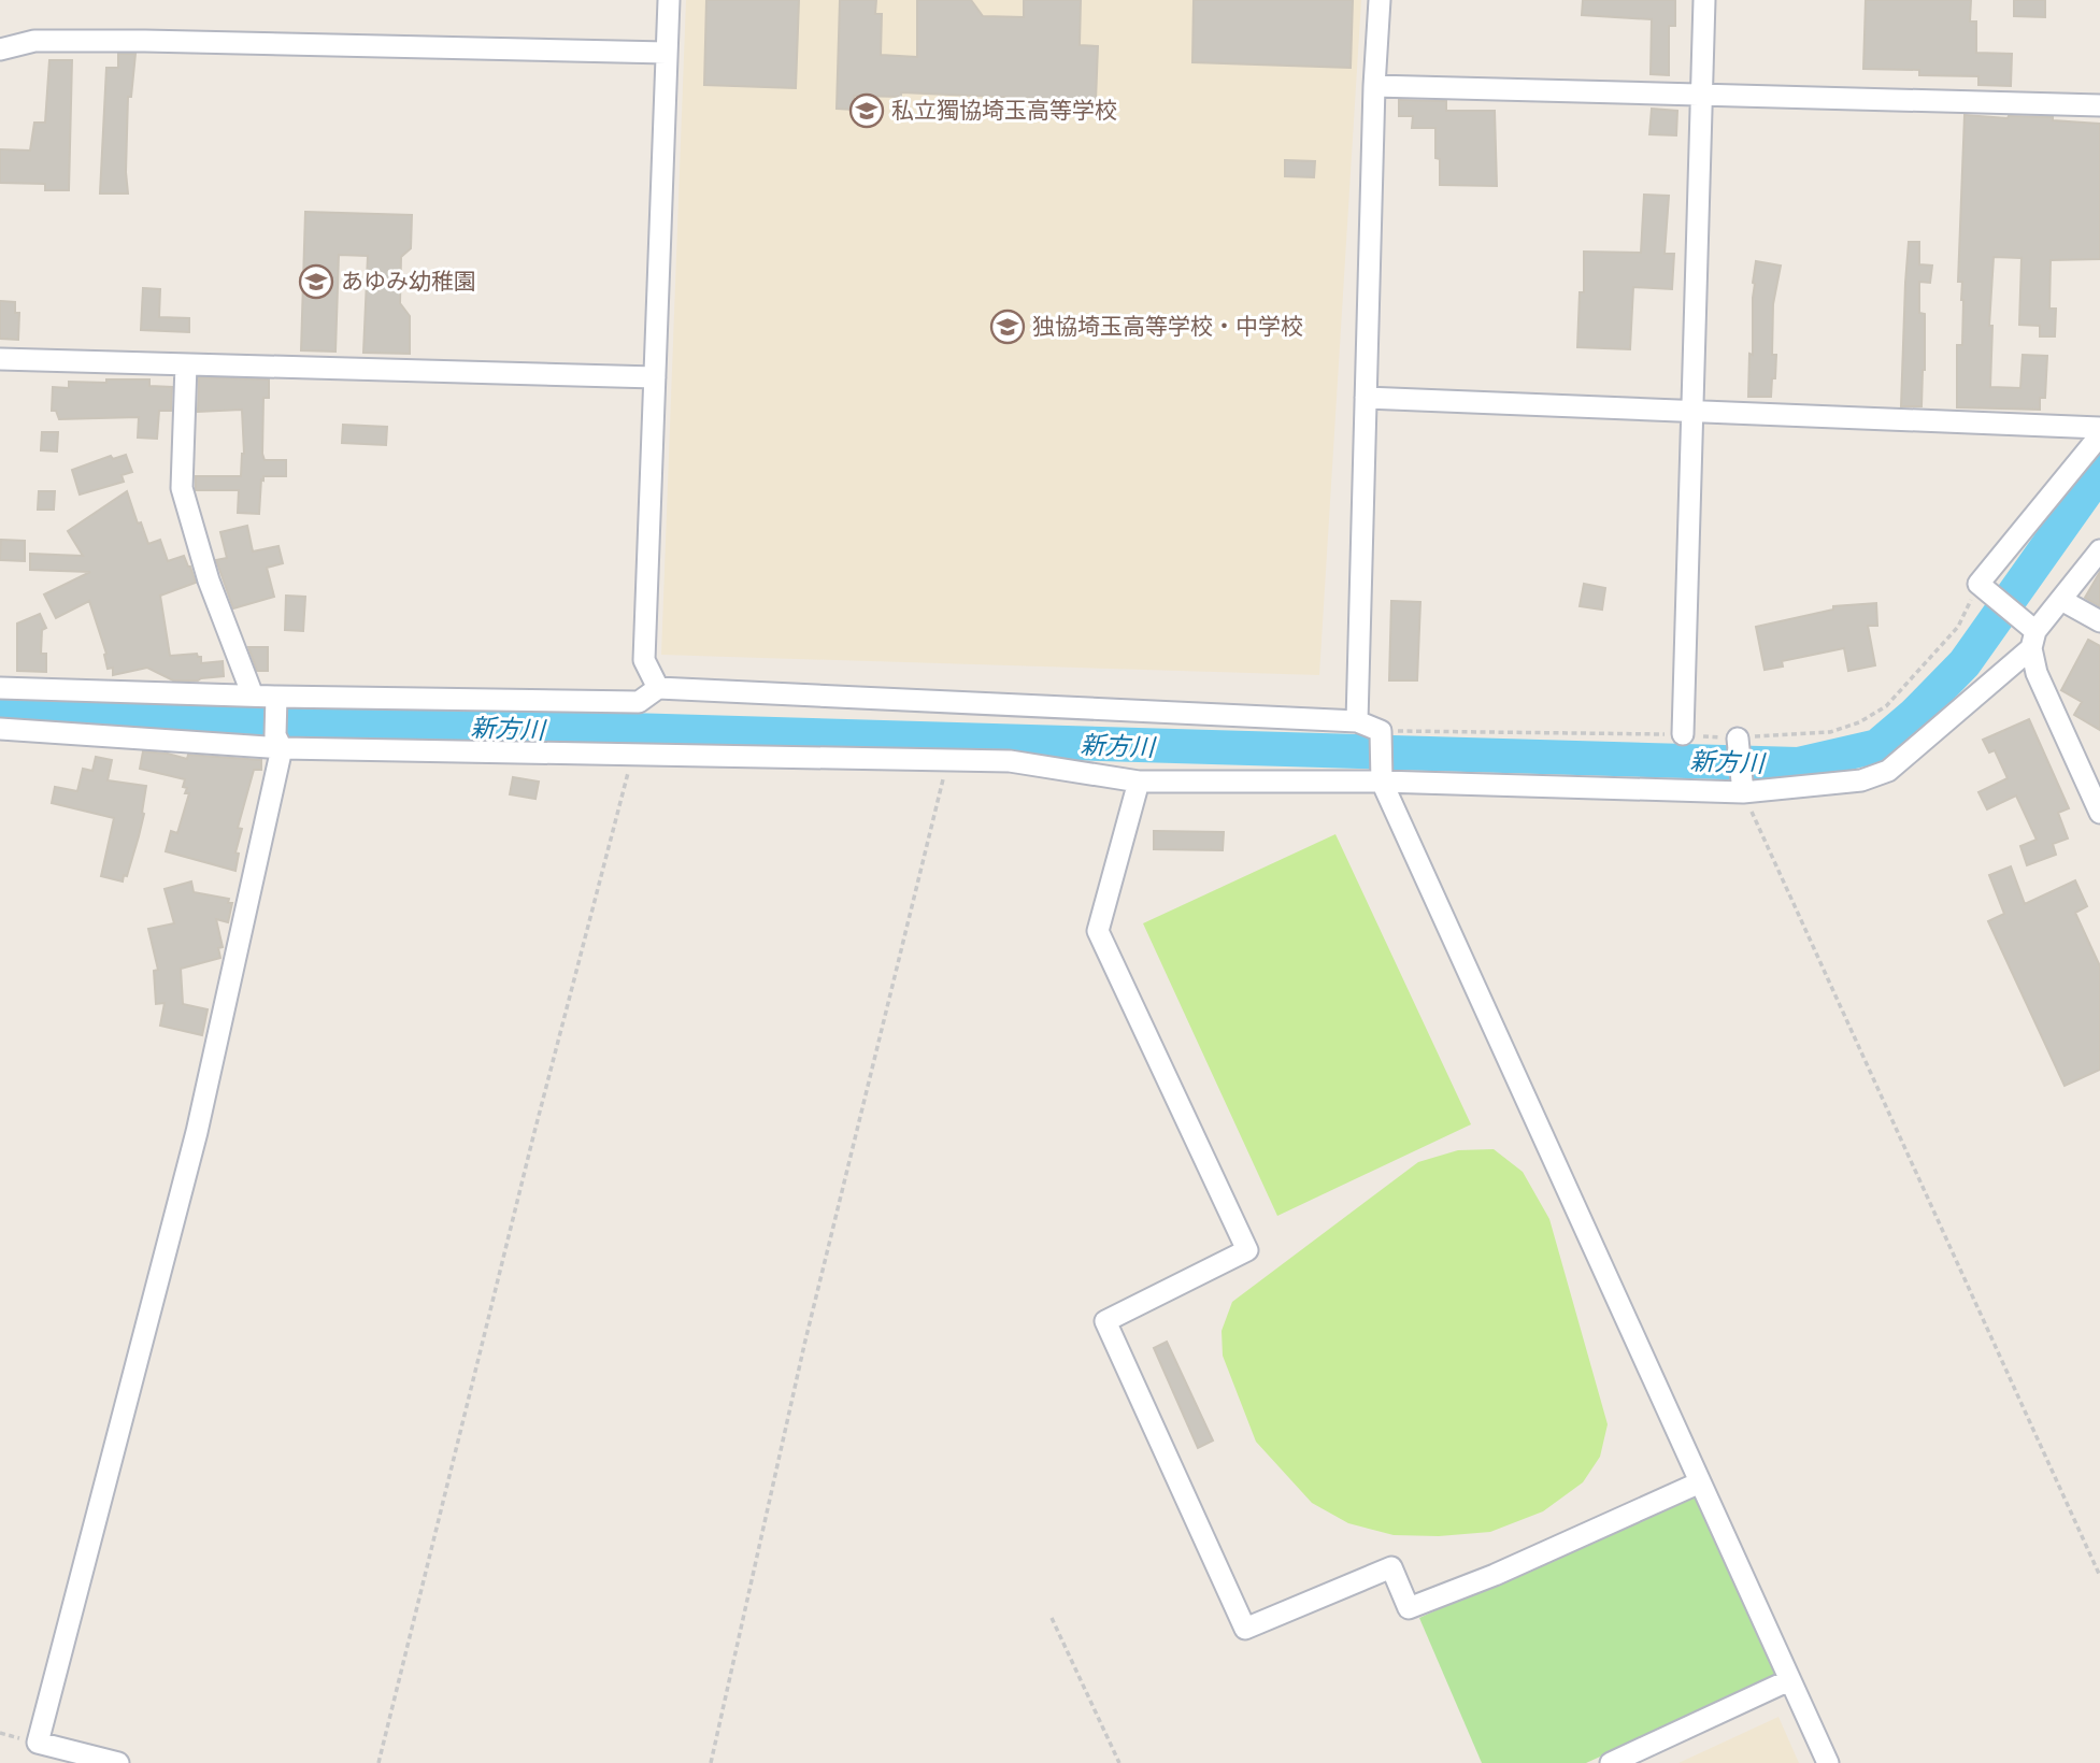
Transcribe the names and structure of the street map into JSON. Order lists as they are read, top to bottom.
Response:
{
  "water": ["新方川"],
  "places": {
    "school or university": ["私立獨協埼玉高等学校", "あゆみ幼稚園", "独協埼玉高等学校・中学校"]
  }
}
